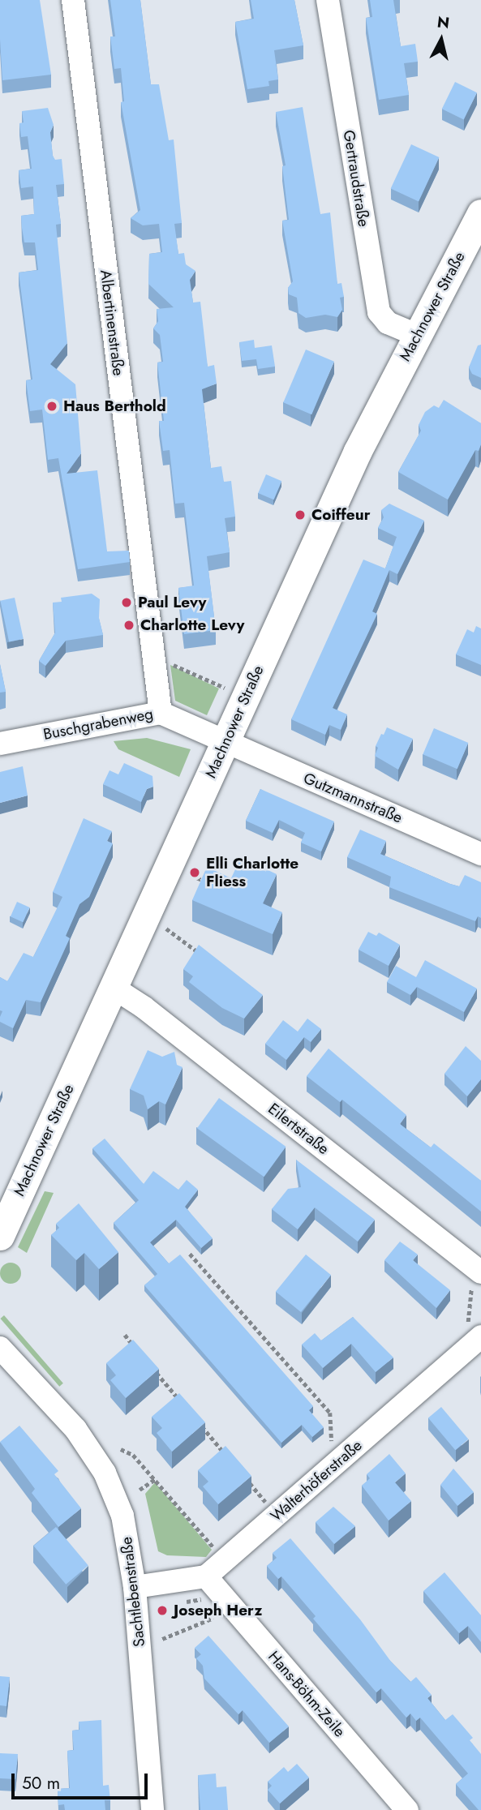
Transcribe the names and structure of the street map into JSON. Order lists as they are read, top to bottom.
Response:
{
  "streets": {
    "main road": ["Machnower Straße"],
    "street": [
      "Gertraudstraße",
      "Albertinenstraße",
      "Buschgrabenweg",
      "Gutzmannstraße",
      "Eilertstraße",
      "Walterhöferstraße",
      "Sachtlebenstraße",
      "Hans-Böhm-Zeile"
    ]
  },
  "crossings": [
    ["Gertraudstraße", "Machnower Straße"],
    ["Machnower Straße", "Buschgrabenweg"],
    ["Machnower Straße", "Gutzmannstraße"],
    ["Machnower Straße", "Eilertstraße"],
    ["Albertinenstraße", "Buschgrabenweg"],
    ["Buschgrabenweg", "Gutzmannstraße"],
    ["Walterhöferstraße", "Hans-Böhm-Zeile"]
  ],
  "places": [
    "Haus Berthold",
    "Coiffeur",
    "Paul Levy",
    "Charlotte Levy",
    "Elli Charlotte Fliess",
    "Joseph Herz"
  ],
  "scale_bar": "50 m",
  "north": "top"
}
